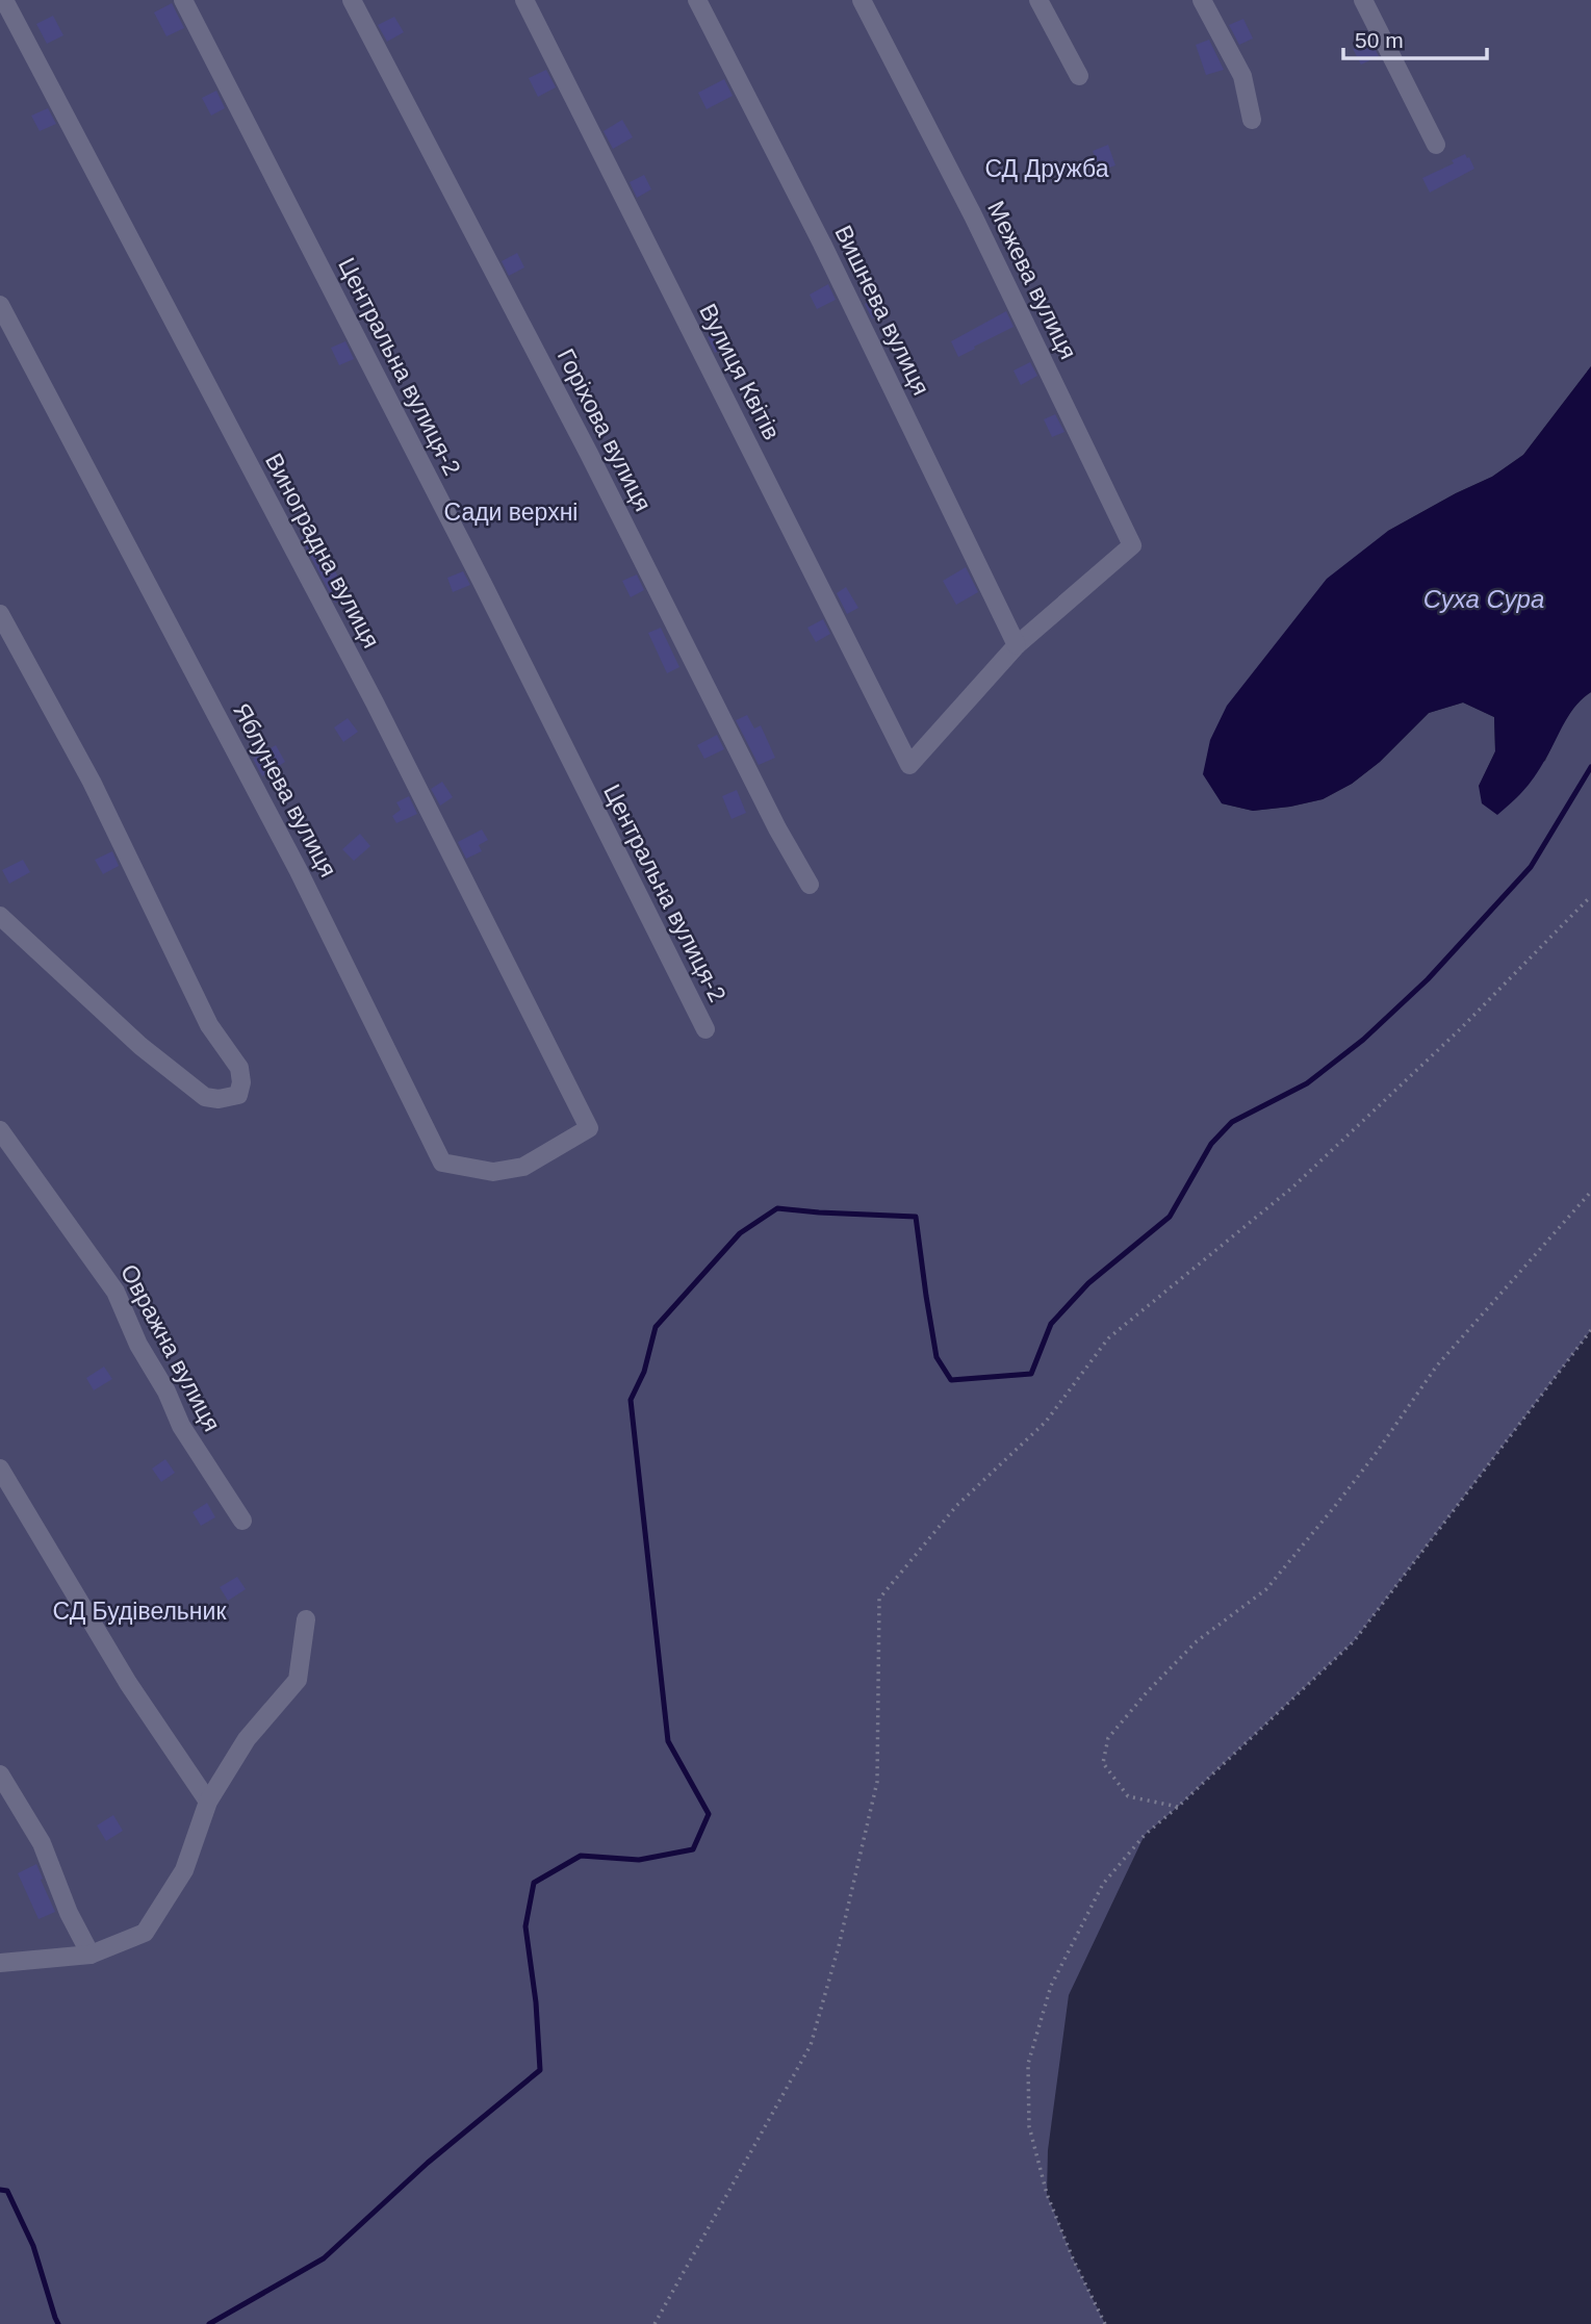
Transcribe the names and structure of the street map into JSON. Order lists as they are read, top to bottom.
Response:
{
  "streets": {
    "lane": [
      "Межева вулиця",
      "Вишнева вулиця",
      "Центральна вулиця-2",
      "Вулиця Квітів",
      "Горіхова вулиця",
      "Виноградна вулиця",
      "Яблунева вулиця",
      "Овражна вулиця"
    ]
  },
  "crossings": [
    ["Межева вулиця", "Вишнева вулиця"],
    ["Межева вулиця", "Вулиця Квітів"],
    ["Вишнева вулиця", "Вулиця Квітів"],
    ["Виноградна вулиця", "Яблунева вулиця"]
  ],
  "water": ["Суха Сура"],
  "parks": ["СД Дружба", "Сади верхні", "СД Будівельник"],
  "scale_bar": "50 m"
}
